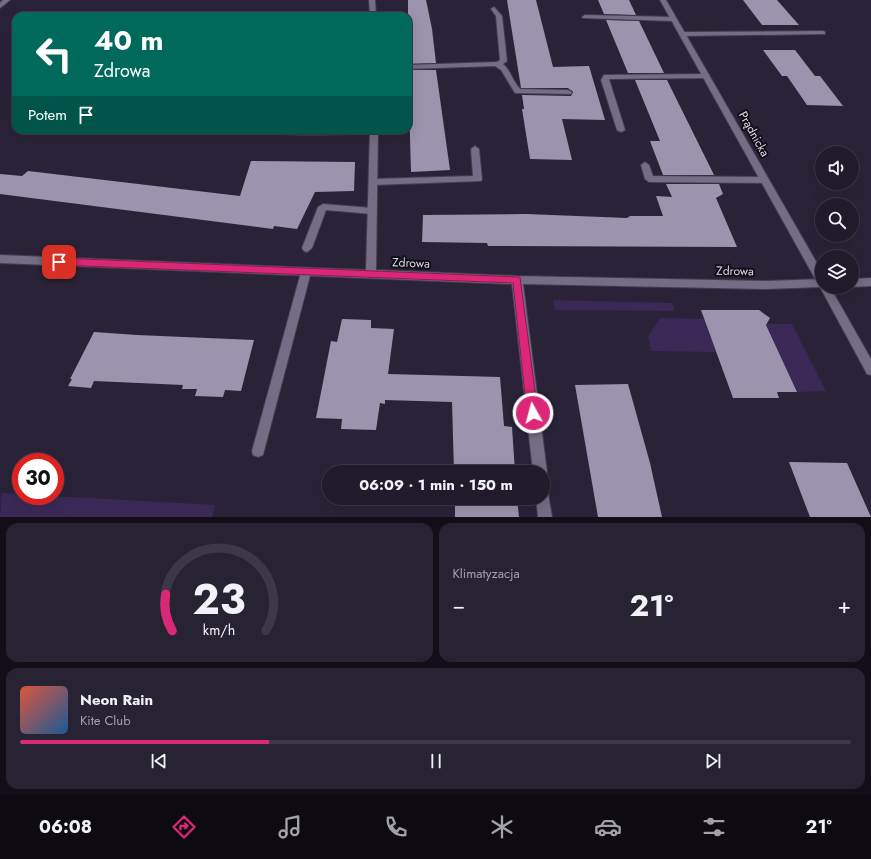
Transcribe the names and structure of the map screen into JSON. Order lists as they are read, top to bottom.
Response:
{
  "streets": {
    "street": ["Prądnicka", "Zdrowa"]
  },
  "page": {
    "turn": ["40 m", "Zdrowa"],
    "then": "Potem",
    "limit": "30",
    "trip": "06:09 · 1 min · 150 m",
    "tile": "Klimatyzacja",
    "heat": ["−", "21°", "+"],
    "song": ["Neon Rain", "Kite Club"],
    "tabs": ["06:08", "21°"],
    "gauge": ["23", "km/h"]
  }
}
